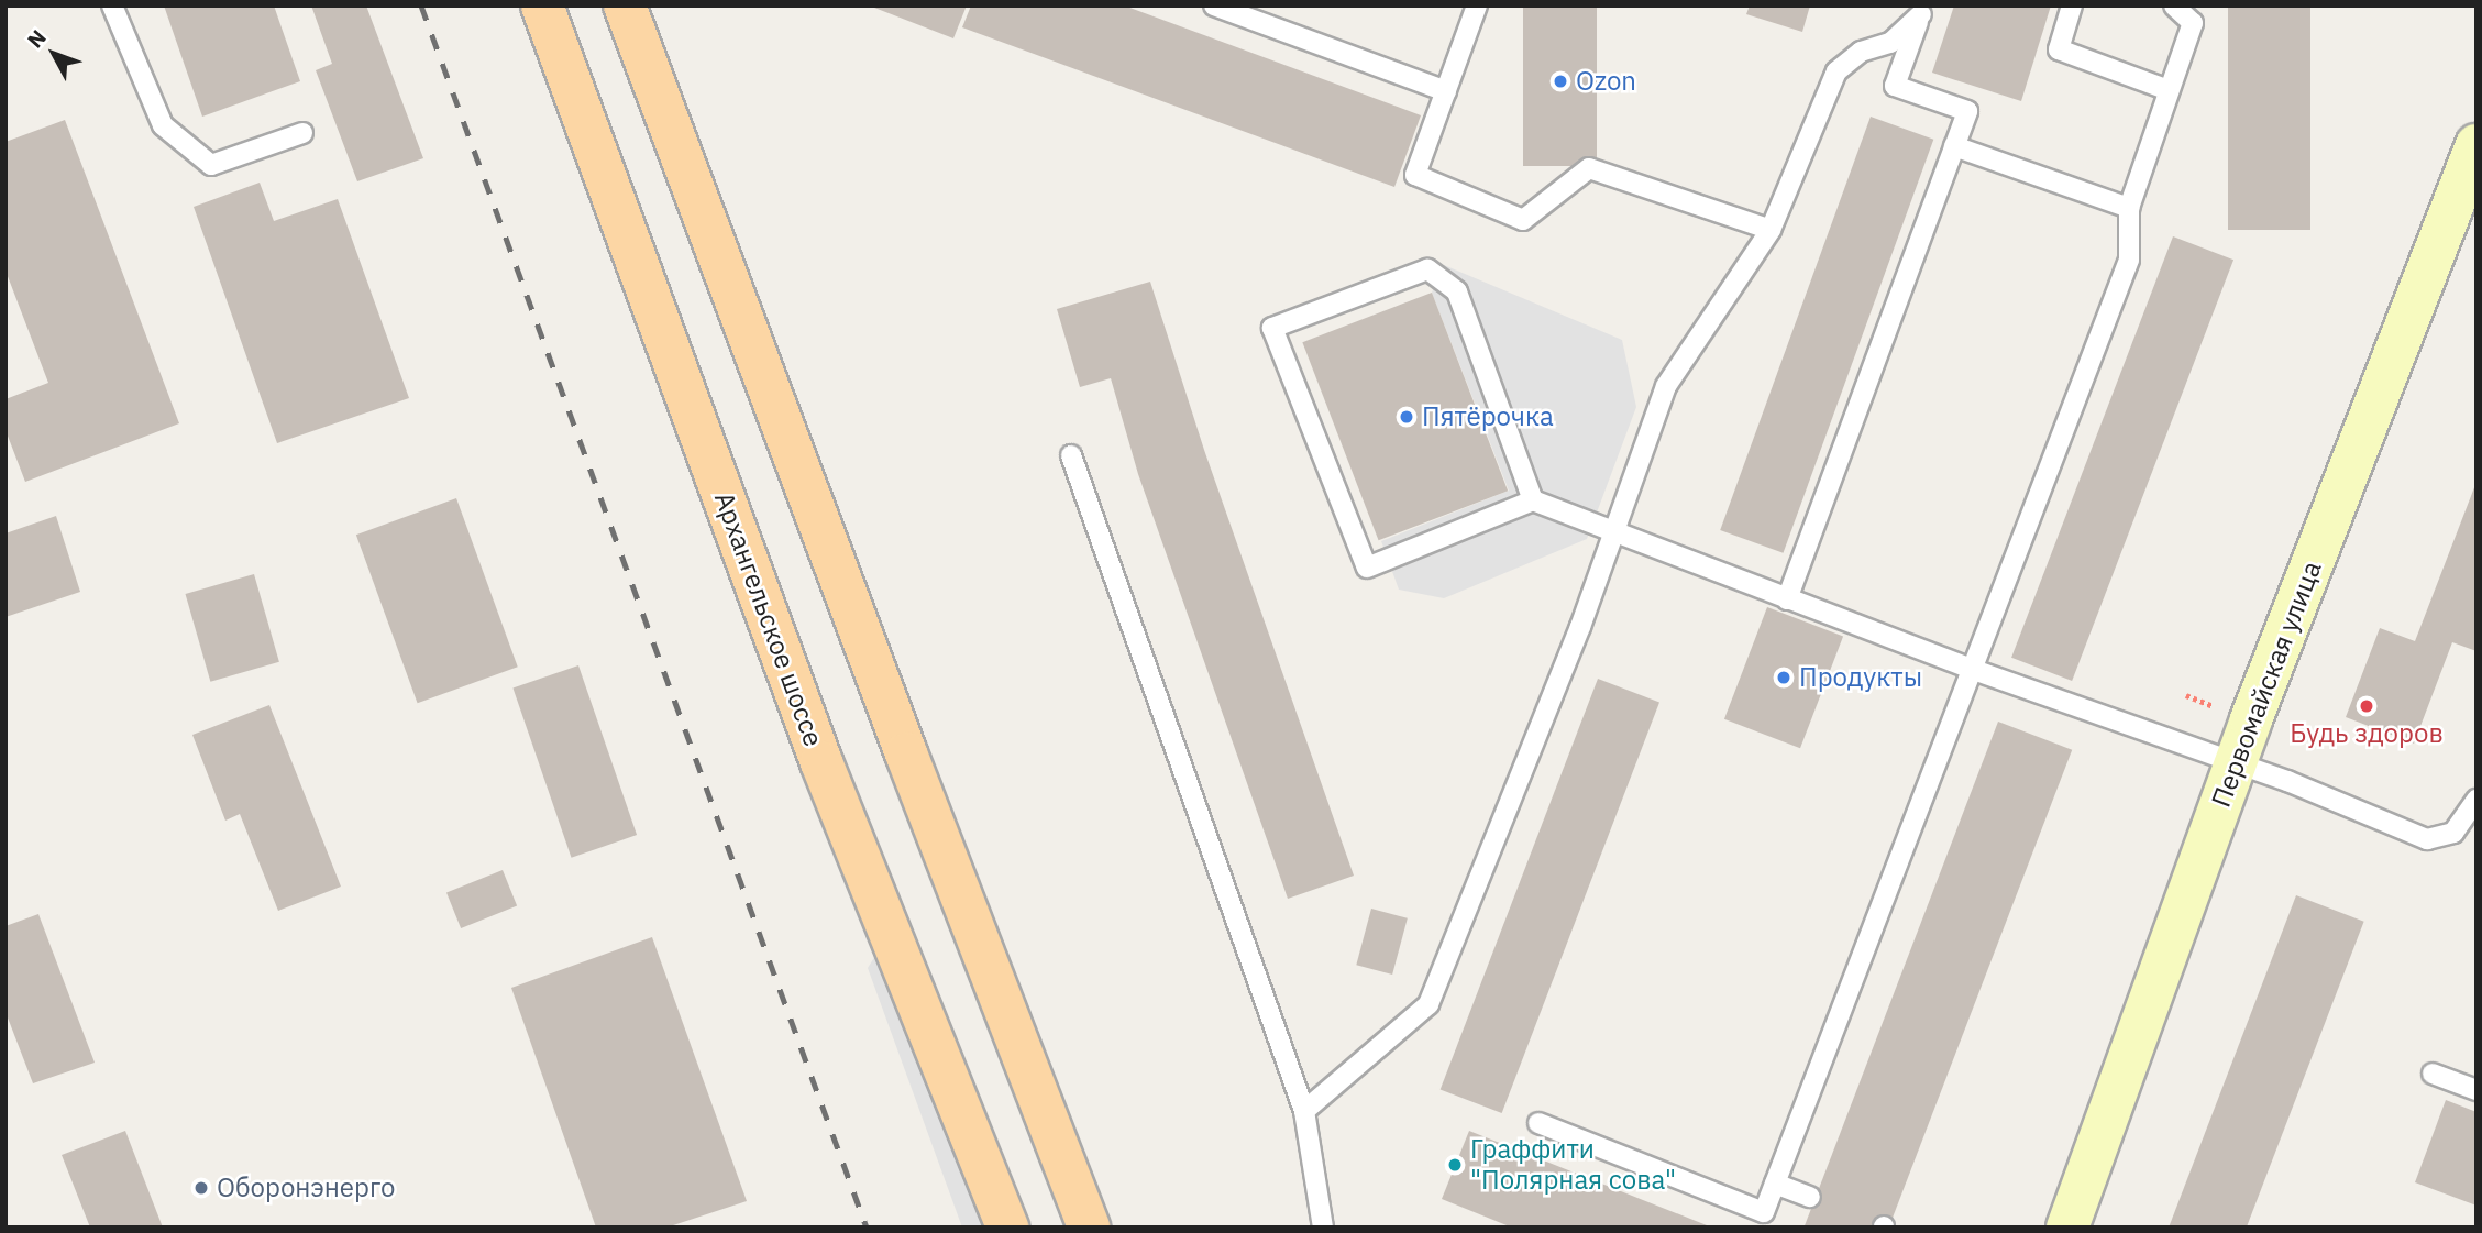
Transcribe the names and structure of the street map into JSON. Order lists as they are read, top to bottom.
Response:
{
  "streets": {
    "main road": ["Архангельское шоссе"],
    "street": ["Первомайская улица"]
  },
  "places": [
    "Ozon",
    "Пятёрочка",
    "Продукты",
    "Будь здоров",
    "Граффити \"Полярная сова\"",
    "Оборонэнерго"
  ],
  "north": "top left"
}
